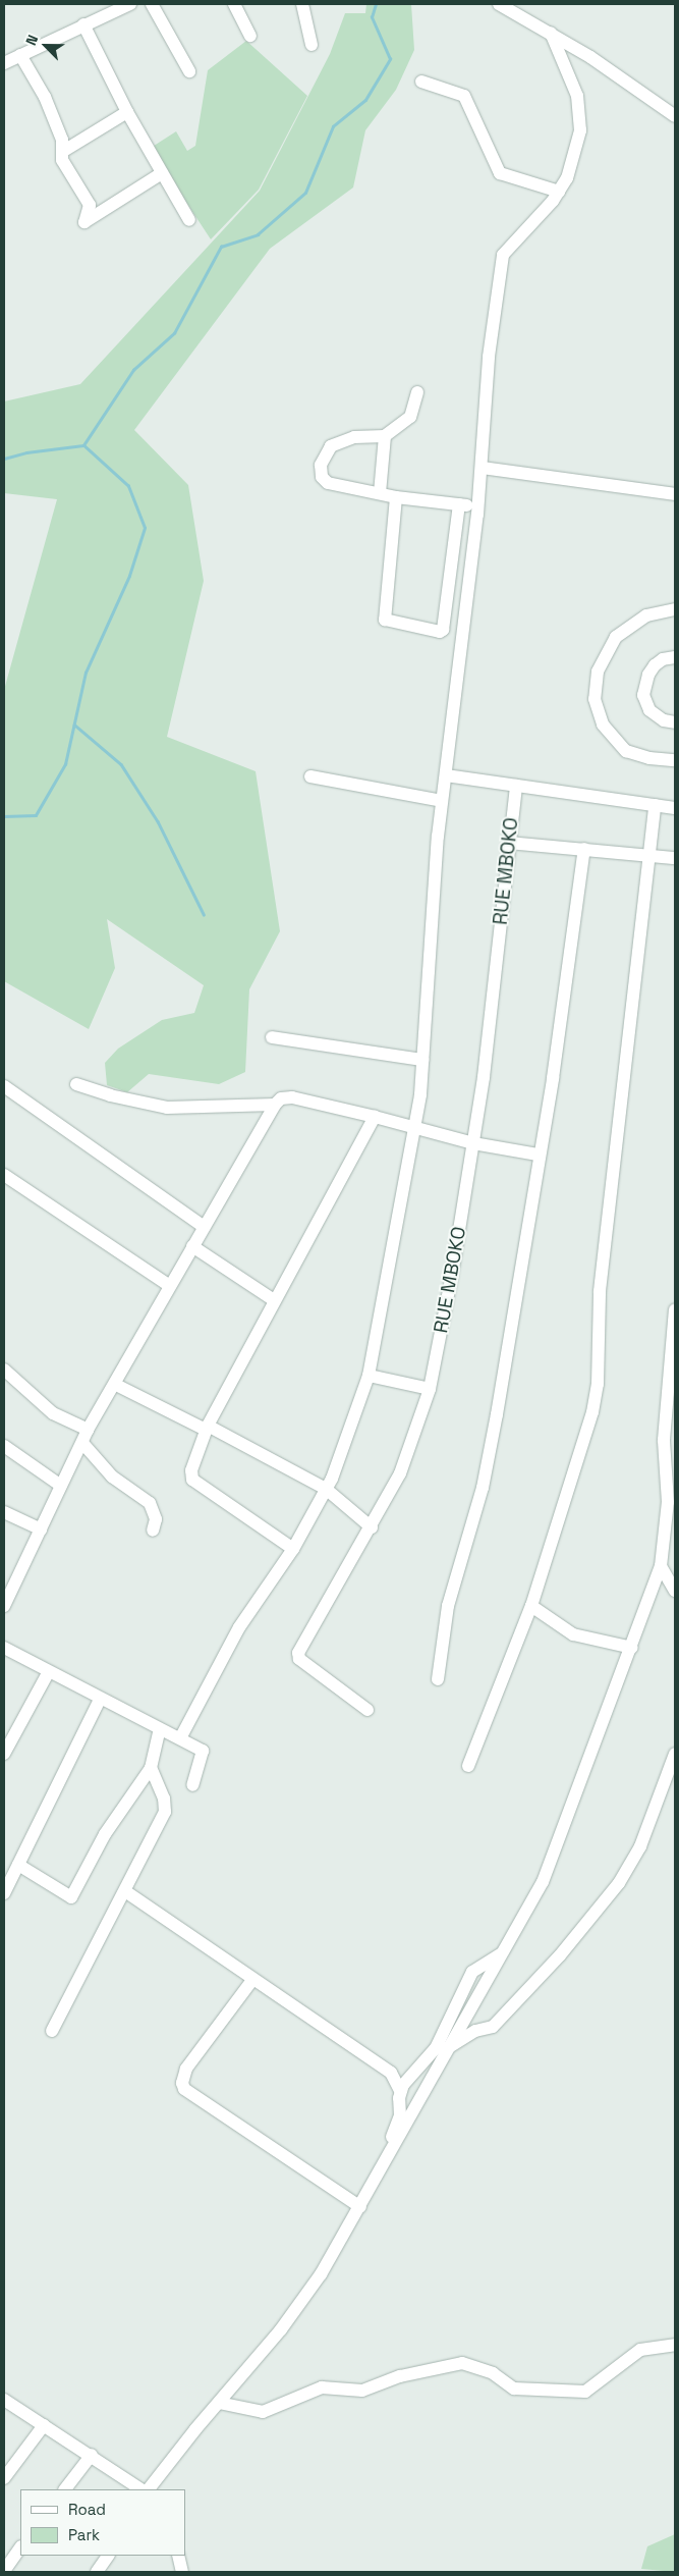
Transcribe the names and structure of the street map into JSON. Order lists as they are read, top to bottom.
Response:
{
  "streets": {
    "street": ["RUE MBOKO"]
  },
  "legend": ["Road", "Park"],
  "north": "top left"
}
